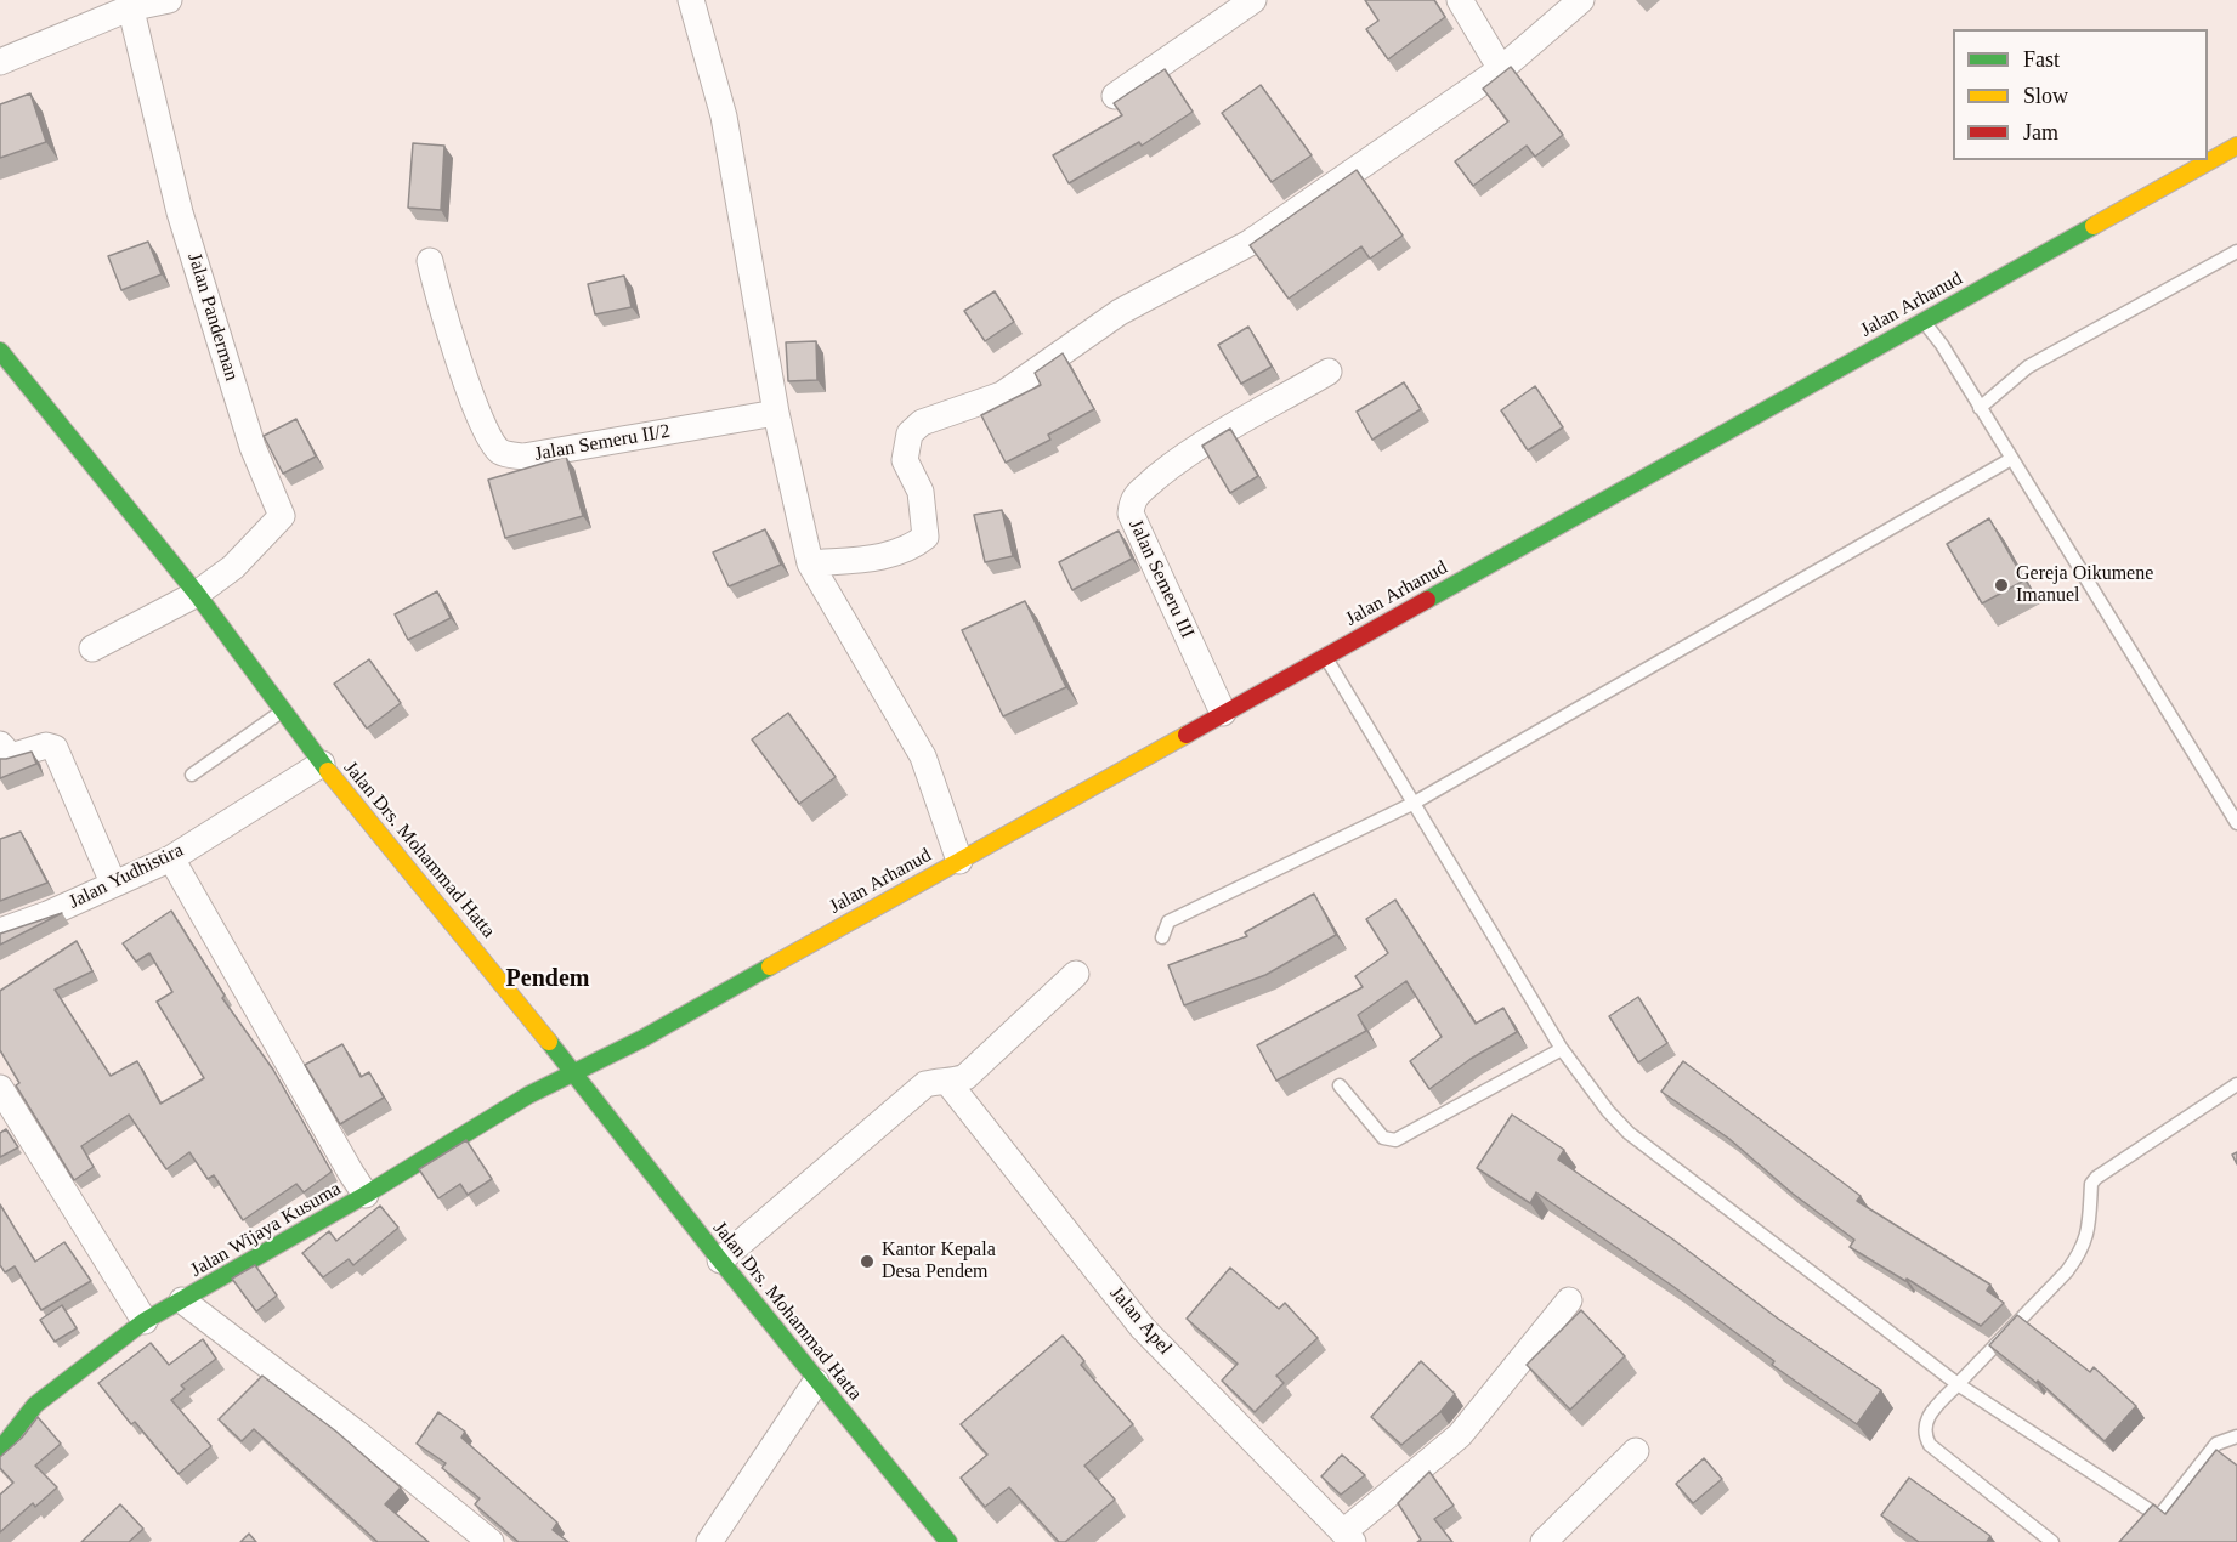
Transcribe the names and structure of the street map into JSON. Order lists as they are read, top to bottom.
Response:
{
  "streets": {
    "main road": ["Jalan Arhanud", "Jalan Drs. Mohammad Hatta", "Jalan Wijaya Kusuma"],
    "street": [
      "Jalan Panderman",
      "Jalan Semeru II/2",
      "Jalan Semeru III",
      "Jalan Yudhistira",
      "Jalan Apel"
    ]
  },
  "crossings": [
    ["Jalan Arhanud", "Jalan Semeru III"],
    ["Jalan Arhanud", "Jalan Drs. Mohammad Hatta"],
    ["Jalan Arhanud", "Jalan Wijaya Kusuma"],
    ["Jalan Panderman", "Jalan Drs. Mohammad Hatta"],
    ["Jalan Drs. Mohammad Hatta", "Jalan Yudhistira"],
    ["Jalan Drs. Mohammad Hatta", "Jalan Wijaya Kusuma"]
  ],
  "districts": ["Pendem"],
  "places": ["Gereja Oikumene Imanuel", "Kantor Kepala Desa Pendem"],
  "legend": ["Fast", "Slow", "Jam"]
}
